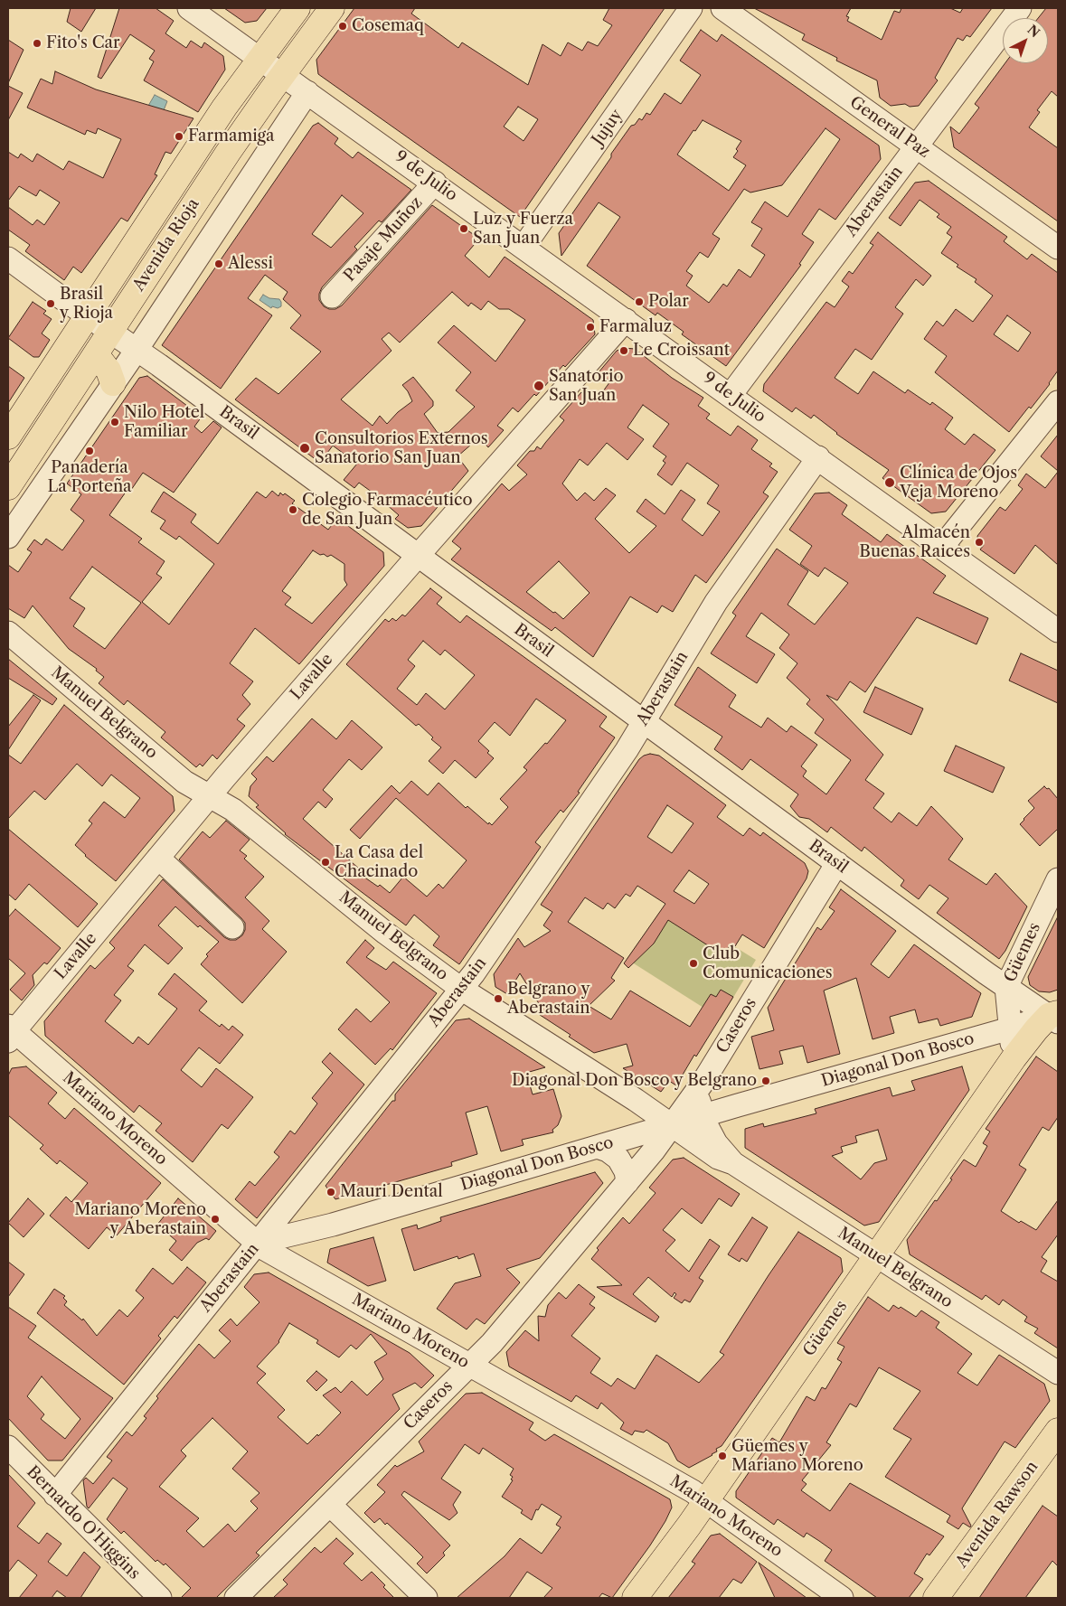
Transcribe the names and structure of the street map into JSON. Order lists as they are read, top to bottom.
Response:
{
  "streets": {
    "main road": ["Avenida Rioja", "Güemes", "Avenida Rawson"],
    "street": [
      "Jujuy",
      "General Paz",
      "9 de Julio",
      "Aberastain",
      "Pasaje Muñoz",
      "Brasil",
      "Lavalle",
      "Manuel Belgrano",
      "Caseros",
      "Diagonal Don Bosco",
      "Mariano Moreno",
      "Bernardo O'Higgins"
    ]
  },
  "crossings": [
    ["Jujuy", "9 de Julio"],
    ["General Paz", "Aberastain"],
    ["9 de Julio", "Aberastain"],
    ["9 de Julio", "Pasaje Muñoz"],
    ["9 de Julio", "Avenida Rioja"],
    ["9 de Julio", "Lavalle"],
    ["Aberastain", "Brasil"],
    ["Aberastain", "Manuel Belgrano"],
    ["Aberastain", "Diagonal Don Bosco"],
    ["Aberastain", "Mariano Moreno"],
    ["Aberastain", "Bernardo O'Higgins"],
    ["Avenida Rioja", "Brasil"],
    ["Brasil", "Lavalle"],
    ["Brasil", "Güemes"],
    ["Brasil", "Caseros"],
    ["Brasil", "Diagonal Don Bosco"],
    ["Lavalle", "Manuel Belgrano"],
    ["Lavalle", "Mariano Moreno"],
    ["Manuel Belgrano", "Güemes"],
    ["Manuel Belgrano", "Caseros"],
    ["Manuel Belgrano", "Diagonal Don Bosco"],
    ["Güemes", "Diagonal Don Bosco"],
    ["Güemes", "Mariano Moreno"],
    ["Caseros", "Diagonal Don Bosco"],
    ["Caseros", "Mariano Moreno"],
    ["Diagonal Don Bosco", "Mariano Moreno"]
  ],
  "places": [
    "Cosemaq",
    "Fito's Car",
    "Farmamiga",
    "Luz y Fuerza San Juan",
    "Alessi",
    "Polar",
    "Brasil y Rioja",
    "Farmaluz",
    "Le Croissant",
    "Sanatorio San Juan",
    "Nilo Hotel Familiar",
    "Consultorios Externos Sanatorio San Juan",
    "Panadería La Porteña",
    "Clínica de Ojos Veja Moreno",
    "Colegio Farmacéutico de San Juan",
    "Almacén Buenas Raices",
    "La Casa del Chacinado",
    "Club Comunicaciones",
    "Belgrano y Aberastain",
    "Diagonal Don Bosco y Belgrano",
    "Mauri Dental",
    "Mariano Moreno y Aberastain",
    "Güemes y Mariano Moreno"
  ],
  "north": "top right"
}
